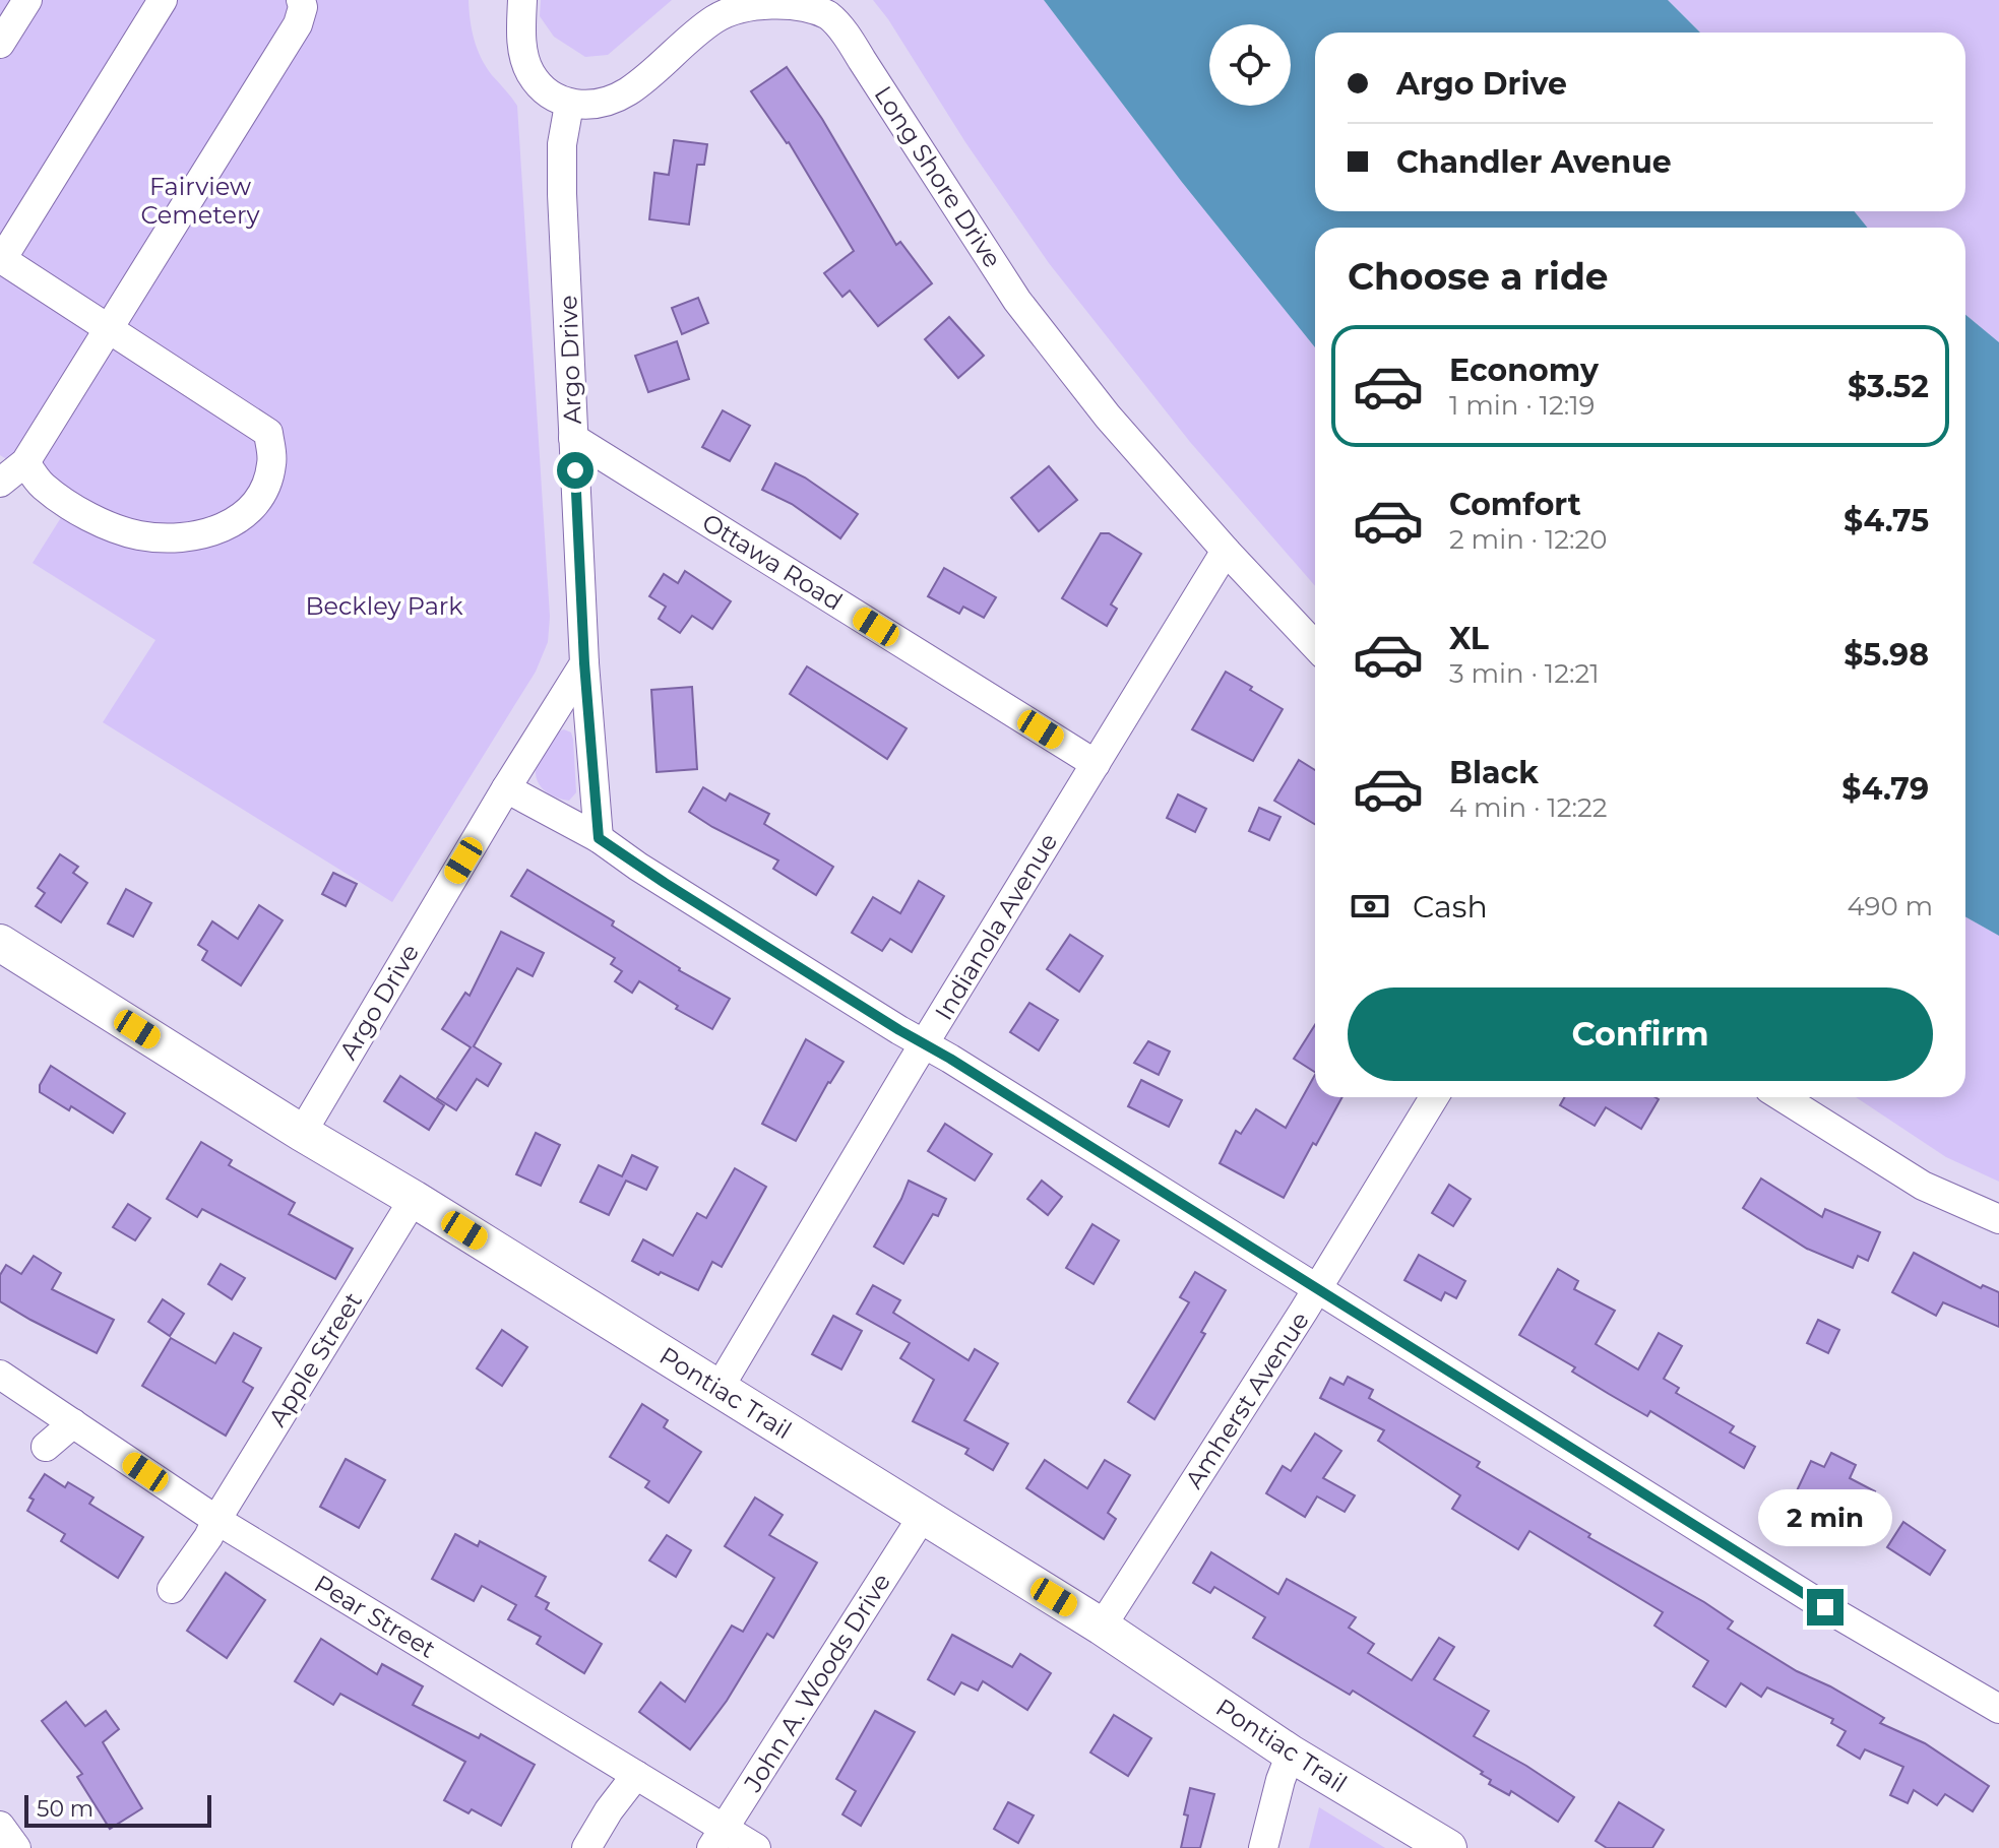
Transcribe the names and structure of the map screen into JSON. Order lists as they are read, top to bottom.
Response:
{
  "streets": {
    "main road": ["Pontiac Trail"],
    "street": [
      "Long Shore Drive",
      "Argo Drive",
      "Ottawa Road",
      "Indianola Avenue",
      "Apple Street",
      "Amherst Avenue",
      "Pear Street",
      "John A. Woods Drive"
    ]
  },
  "crossings": [
    ["Long Shore Drive", "Argo Drive"],
    ["Long Shore Drive", "Indianola Avenue"],
    ["Argo Drive", "Ottawa Road"],
    ["Argo Drive", "Pontiac Trail"],
    ["Ottawa Road", "Indianola Avenue"],
    ["Indianola Avenue", "Pontiac Trail"],
    ["Apple Street", "Pontiac Trail"],
    ["Apple Street", "Pear Street"],
    ["Pontiac Trail", "Amherst Avenue"],
    ["Pontiac Trail", "John A. Woods Drive"],
    ["Pear Street", "John A. Woods Drive"]
  ],
  "parks": ["Fairview Cemetery", "Beckley Park"],
  "scale_bar": "50 m",
  "page": {
    "banner": ["Argo Drive", "Chandler Avenue"],
    "heading": "Choose a ride",
    "list": [
      {
        "name": "Economy",
        "note": "1 min · 12:19",
        "value": "$3.52"
      },
      {
        "name": "Comfort",
        "note": "2 min · 12:20",
        "value": "$4.75"
      },
      {
        "name": "XL",
        "note": "3 min · 12:21",
        "value": "$5.98"
      },
      {
        "name": "Black",
        "note": "4 min · 12:22",
        "value": "$4.79"
      }
    ],
    "pay": ["Cash", "490 m"],
    "buttons": "Confirm",
    "bubble": "2 min",
    "scale": "50 m"
  }
}
